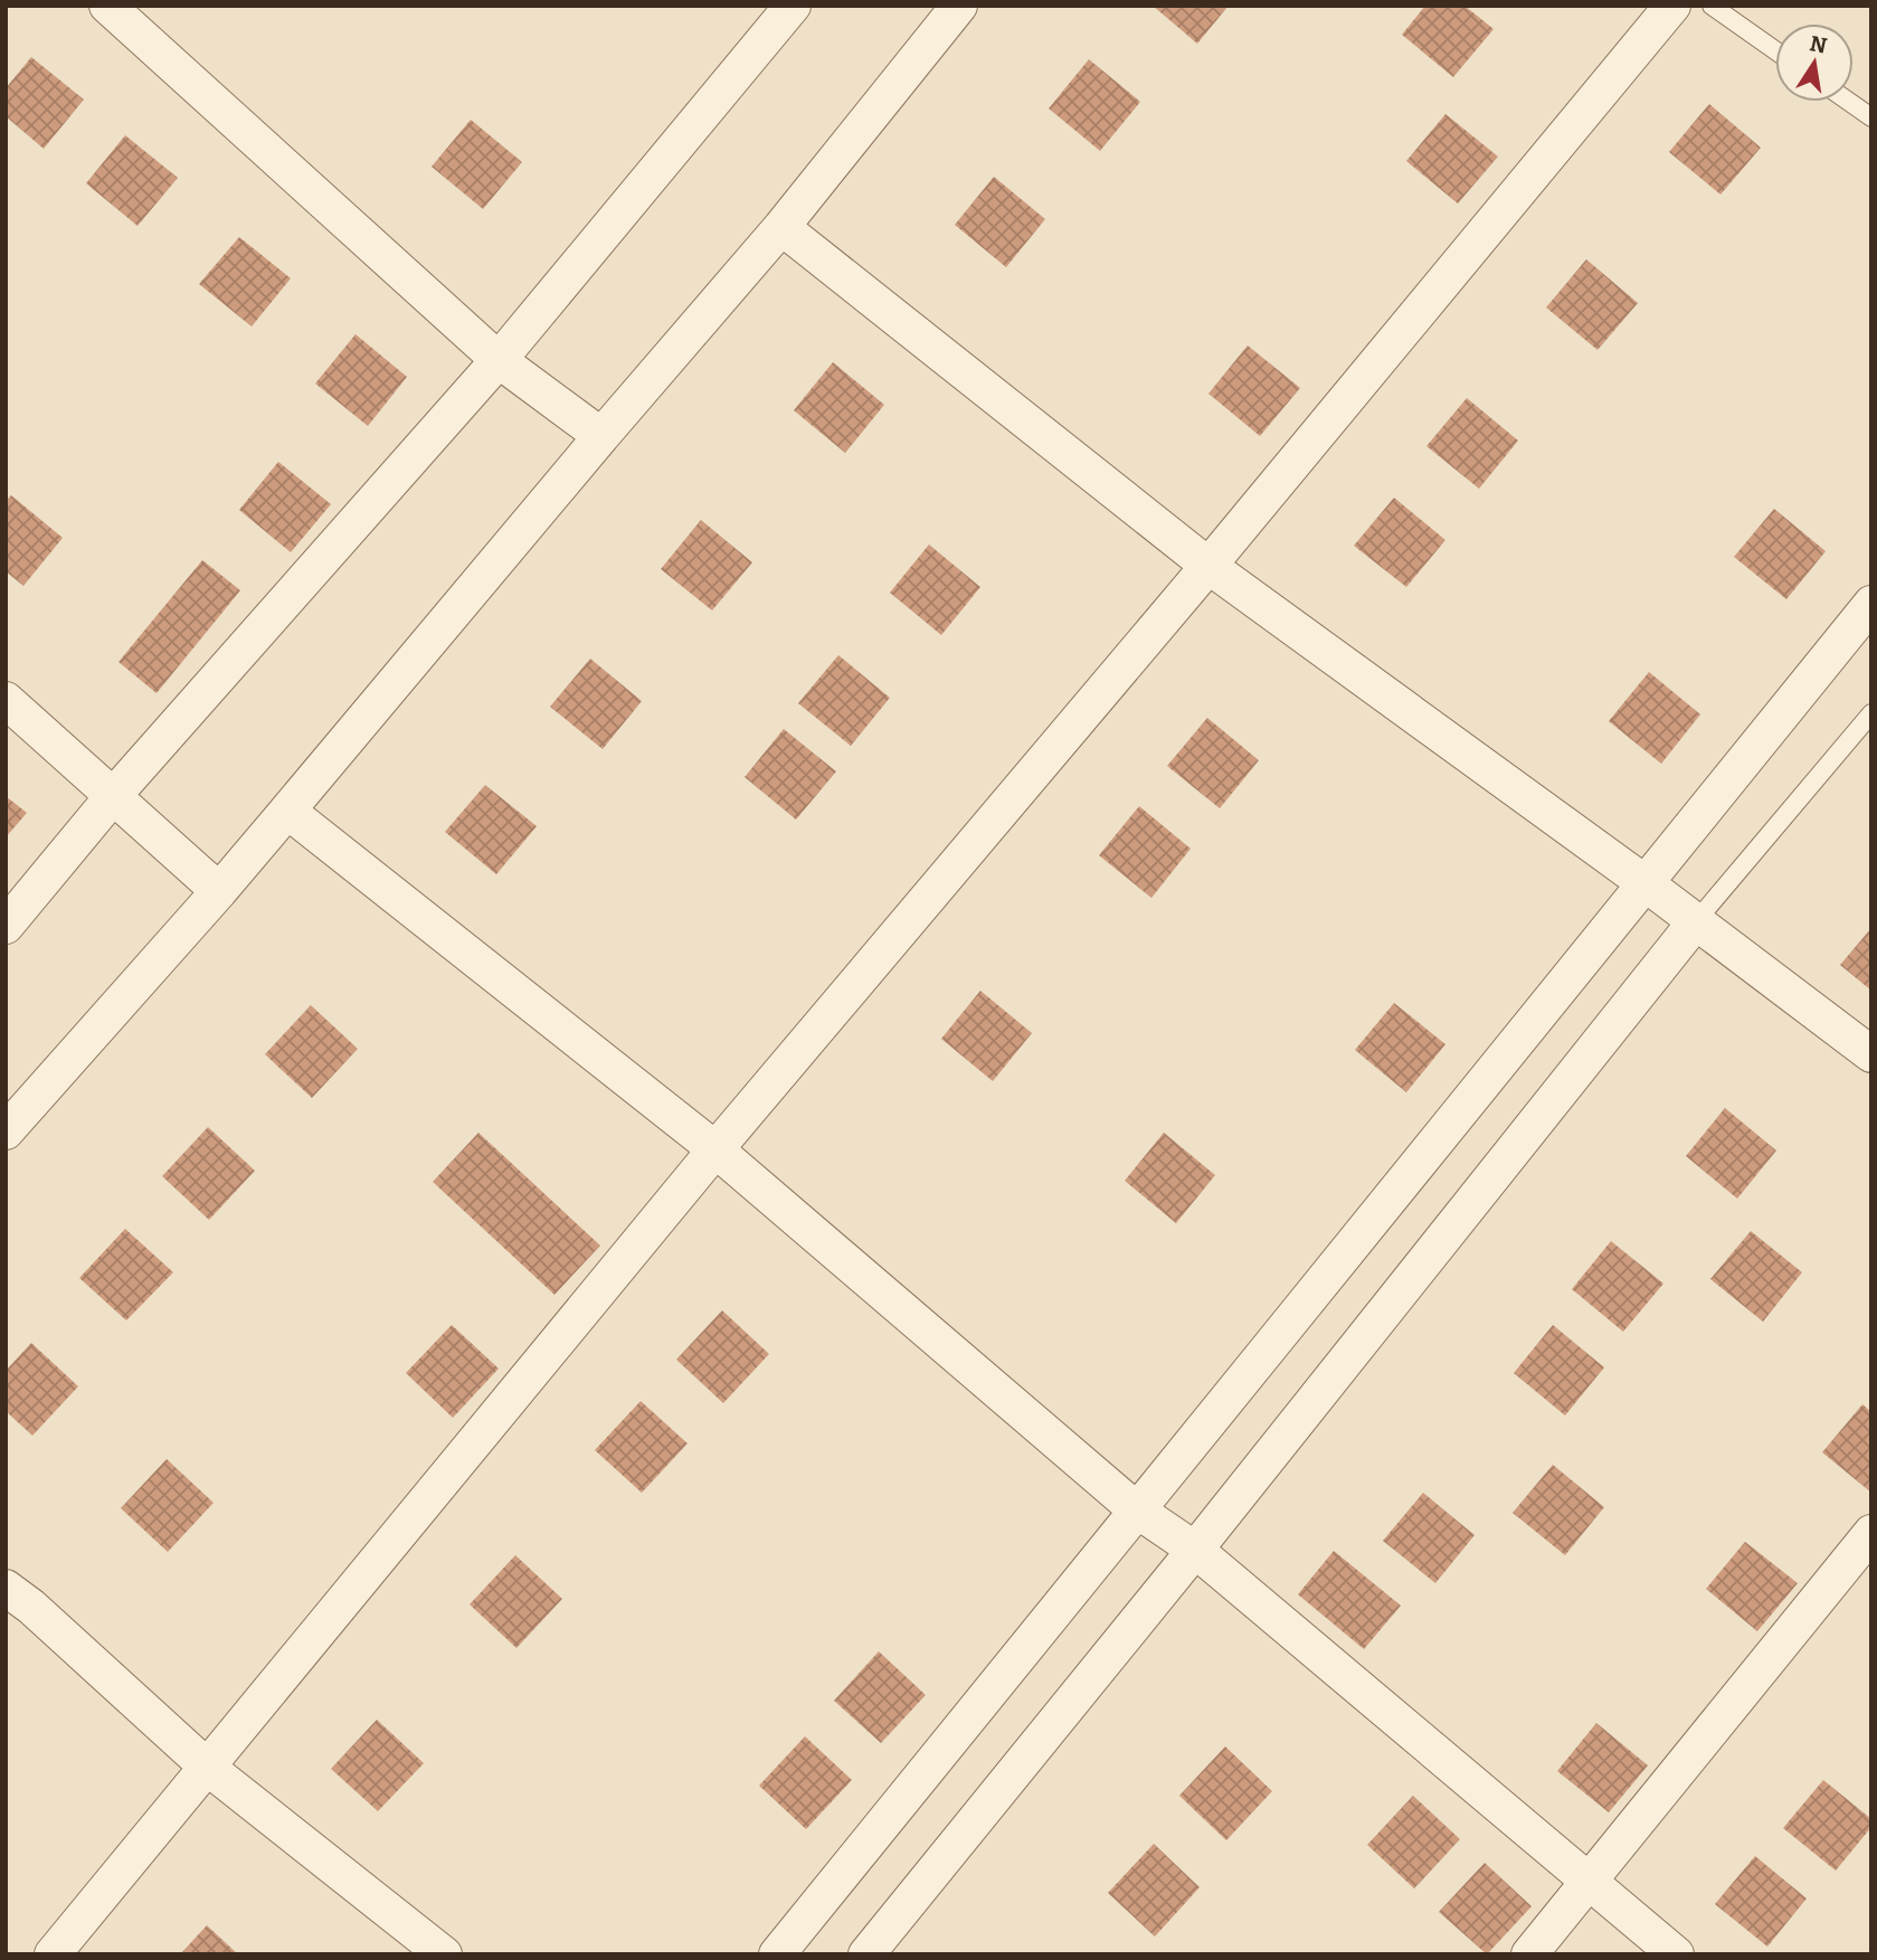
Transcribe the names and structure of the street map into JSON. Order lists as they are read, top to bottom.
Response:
{
  "north": "top"
}
